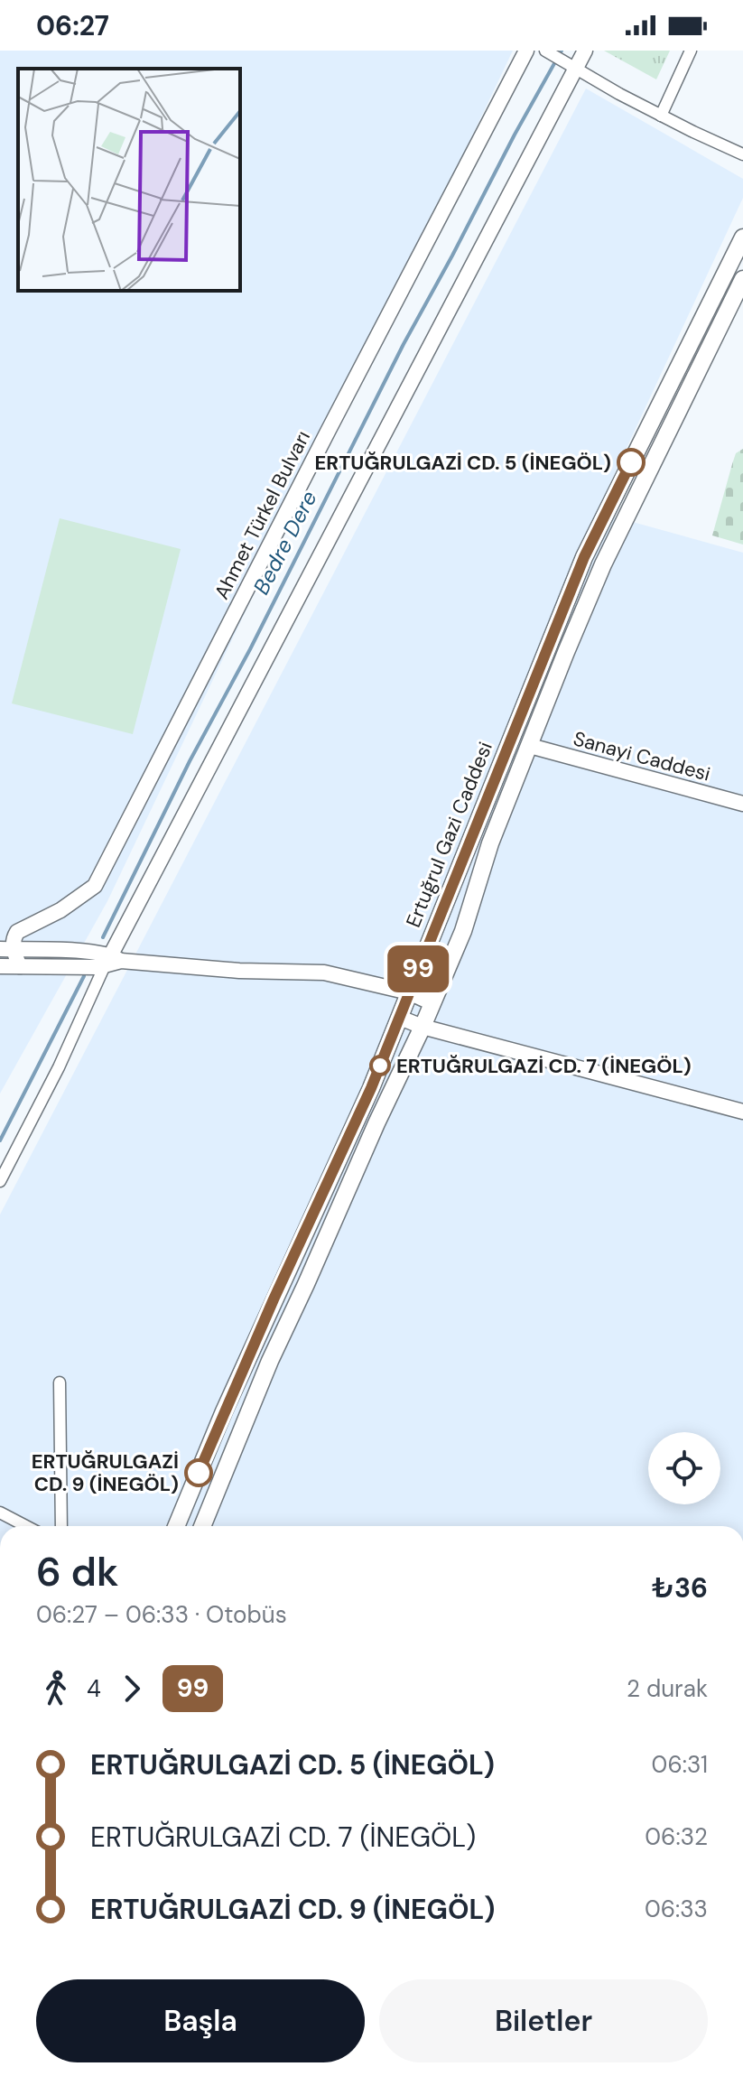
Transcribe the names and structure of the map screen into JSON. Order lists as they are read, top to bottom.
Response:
{
  "streets": {
    "main road": ["Ertuğrul Gazi Caddesi"],
    "street": ["Ahmet Türkel Bulvarı", "Sanayi Caddesi"]
  },
  "water": ["Bedre Dere"],
  "places": ["ERTUĞRULGAZİ CD. 5 (İNEGÖL)", "ERTUĞRULGAZİ CD. 7 (İNEGÖL)", "ERTUĞRULGAZİ CD. 9 (İNEGÖL)"],
  "lines": ["bus line 99"],
  "page": {
    "status": "06:27",
    "on_map": "99",
    "heading": ["6 dk", "06:27 – 06:33 · Otobüs", "₺36"],
    "legs": ["4", "99", "2 durak"],
    "list": [
      {
        "name": "ERTUĞRULGAZİ CD. 5 (İNEGÖL)",
        "value": "06:31"
      },
      {
        "name": "ERTUĞRULGAZİ CD. 7 (İNEGÖL)",
        "value": "06:32"
      },
      {
        "name": "ERTUĞRULGAZİ CD. 9 (İNEGÖL)",
        "value": "06:33"
      }
    ],
    "buttons": ["Başla", "Biletler"]
  }
}
